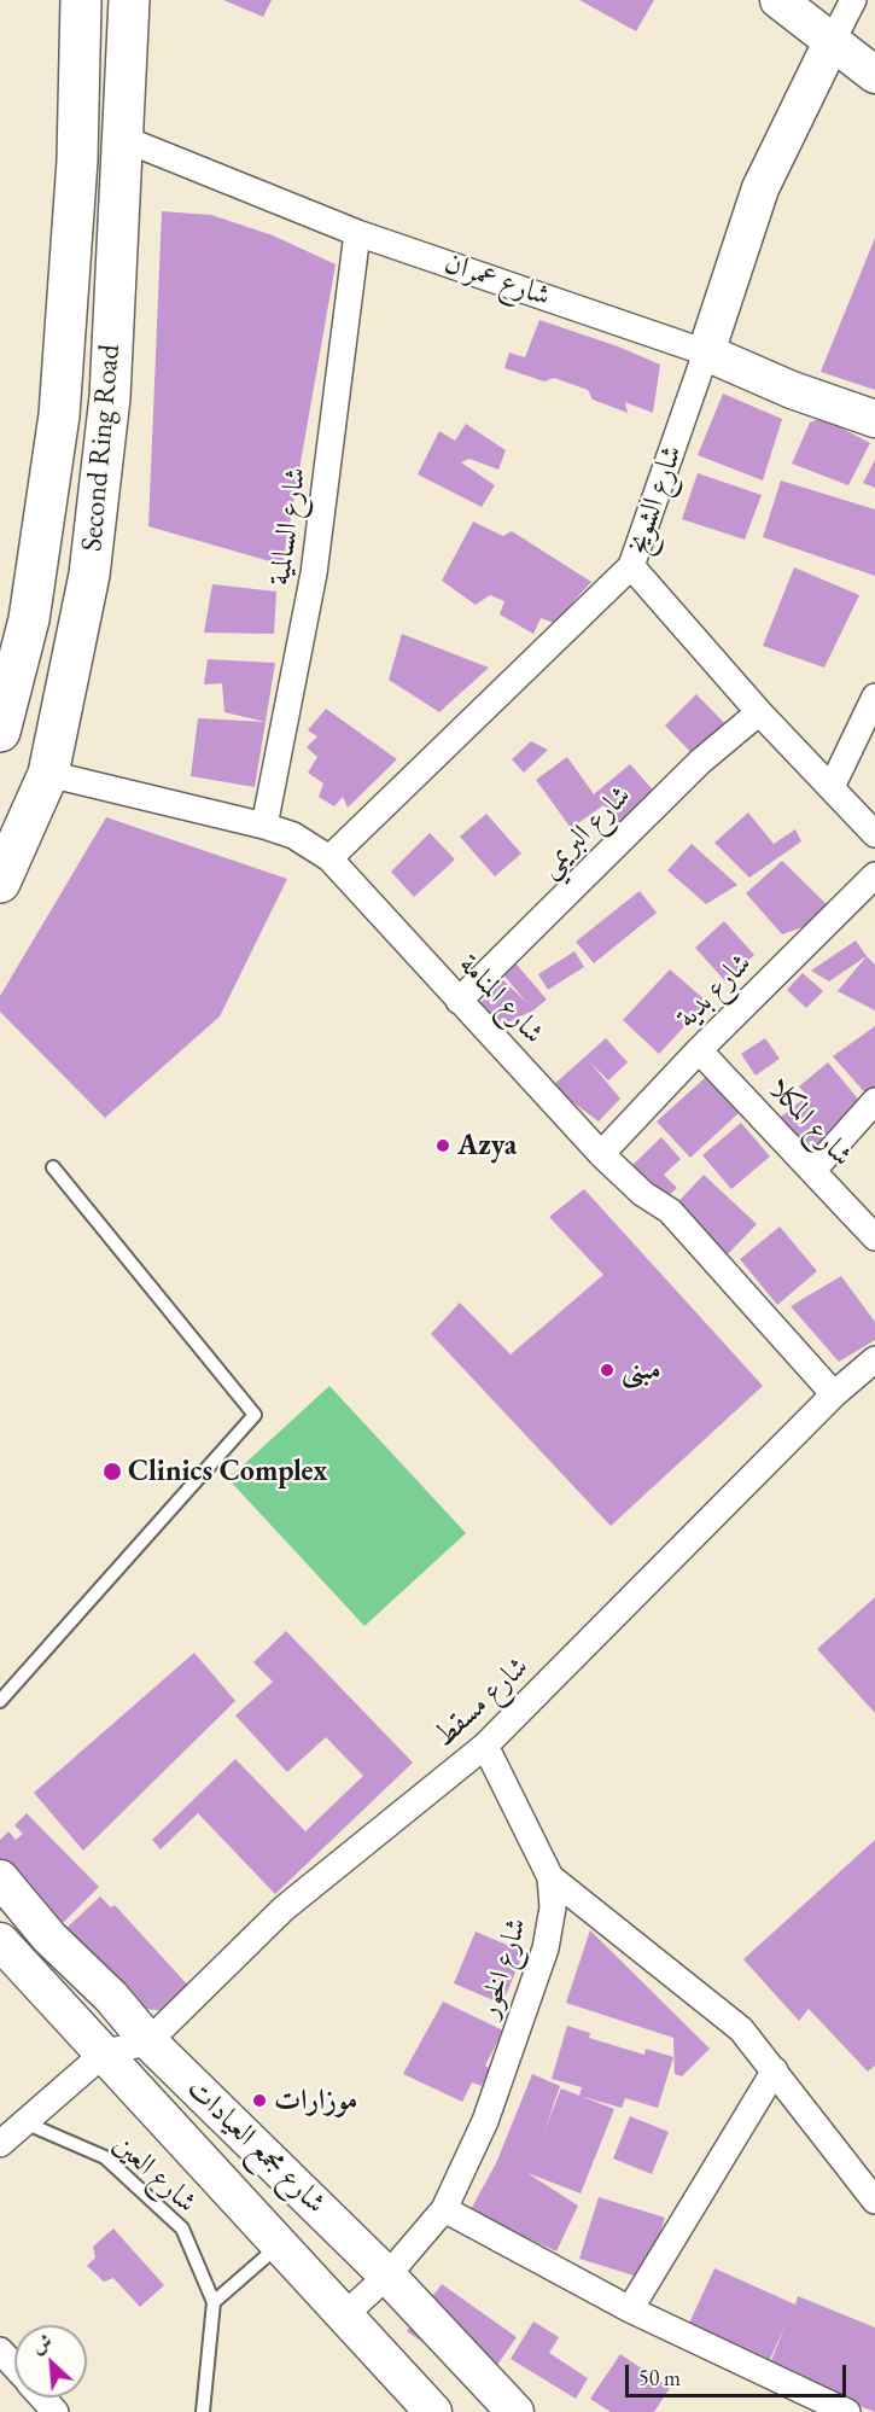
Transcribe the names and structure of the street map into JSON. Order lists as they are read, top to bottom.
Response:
{
  "streets": {
    "main road": [
      "شارع عمران",
      "Second Ring Road",
      "شارع الشويخ",
      "شارع مجمع العيادات"
    ],
    "street": [
      "شارع السالمية",
      "شارع البريمي",
      "شارع بدية",
      "شارع المنامة",
      "شارع المكلا",
      "شارع مسقط",
      "شارع الخور"
    ],
    "lane": ["شارع العين"]
  },
  "crossings": [
    ["شارع عمران", "Second Ring Road"],
    ["شارع عمران", "شارع الشويخ"],
    ["شارع عمران", "شارع السالمية"],
    ["Second Ring Road", "شارع المنامة"],
    ["شارع الشويخ", "شارع المنامة"],
    ["شارع السالمية", "شارع المنامة"],
    ["شارع البريمي", "شارع المنامة"],
    ["شارع بدية", "شارع المنامة"],
    ["شارع بدية", "شارع المكلا"],
    ["شارع المنامة", "شارع مسقط"],
    ["شارع مسقط", "شارع الخور"],
    ["شارع مسقط", "شارع مجمع العيادات"],
    ["شارع الخور", "شارع مجمع العيادات"]
  ],
  "places": [
    "Azya",
    "مبنى",
    "Clinics Complex",
    "موزارات"
  ],
  "scale_bar": "50 m",
  "north": "top left"
}
